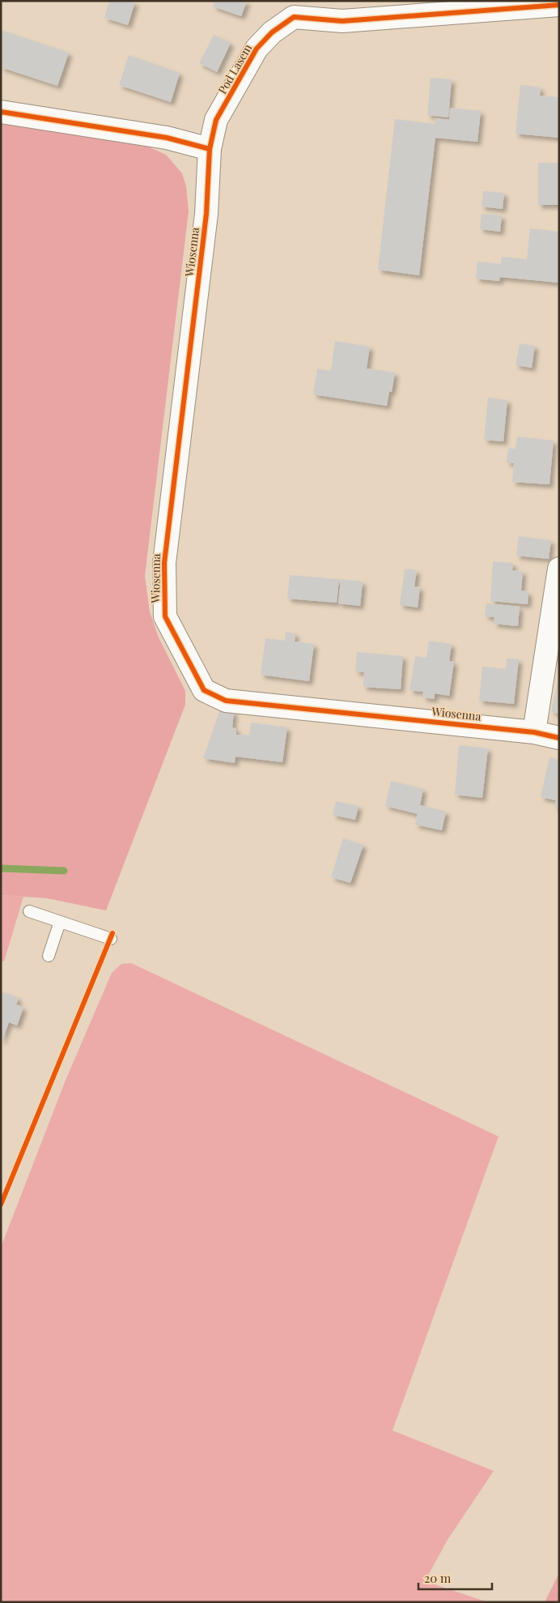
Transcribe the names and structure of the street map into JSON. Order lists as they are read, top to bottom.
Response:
{
  "streets": {
    "street": ["Pod Lasem", "Wiosenna"]
  },
  "crossings": [
    ["Pod Lasem", "Wiosenna"]
  ],
  "scale_bar": "20 m"
}
